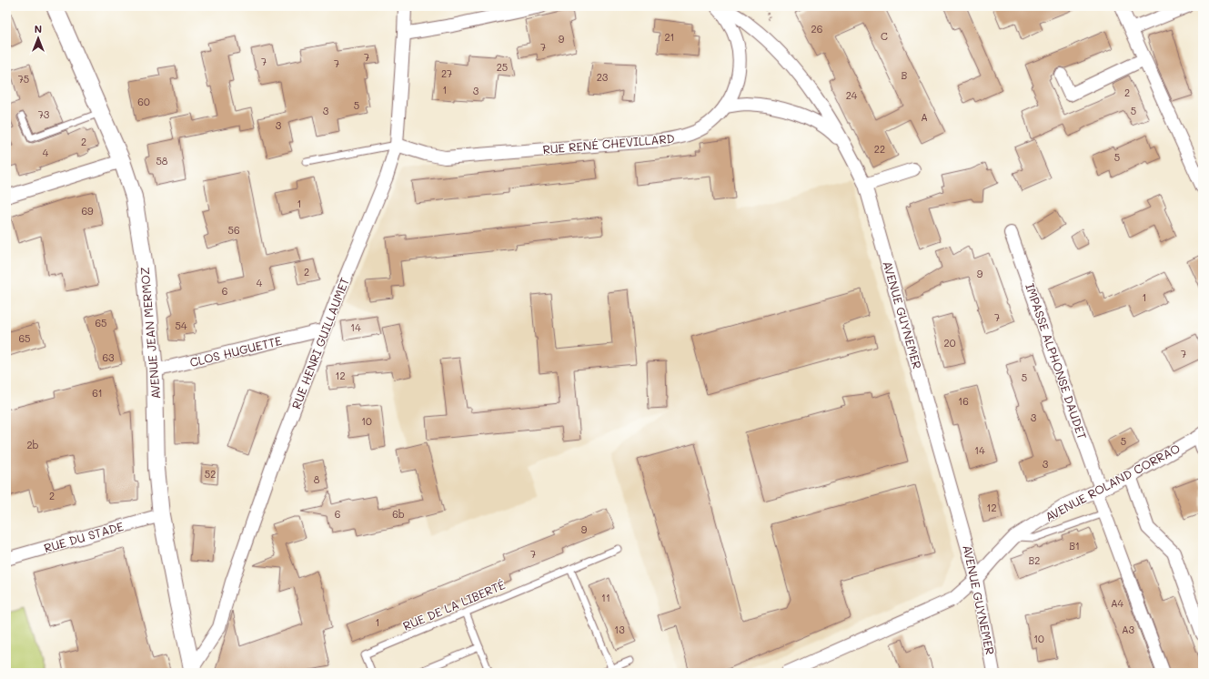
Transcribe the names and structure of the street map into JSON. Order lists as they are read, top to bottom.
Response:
{
  "streets": {
    "street": [
      "RUE RENÉ CHEVILLARD",
      "AVENUE GUYNEMER",
      "AVENUE JEAN MERMOZ",
      "RUE HENRI GUILLAUMET",
      "CLOS HUGUETTE",
      "IMPASSE ALPHONSE DAUDET",
      "AVENUE ROLAND CORRAO",
      "RUE DU STADE"
    ],
    "lane": ["RUE DE LA LIBERTÉ"]
  },
  "crossings": [
    ["RUE RENÉ CHEVILLARD", "RUE HENRI GUILLAUMET"],
    ["AVENUE GUYNEMER", "AVENUE ROLAND CORRAO"],
    ["AVENUE JEAN MERMOZ", "RUE HENRI GUILLAUMET"],
    ["AVENUE JEAN MERMOZ", "CLOS HUGUETTE"],
    ["AVENUE JEAN MERMOZ", "RUE DU STADE"],
    ["IMPASSE ALPHONSE DAUDET", "AVENUE ROLAND CORRAO"]
  ],
  "house_numbers": [
    "26",
    "C",
    "21",
    "9",
    "7",
    "7",
    "7",
    "7",
    "25",
    "27",
    "B",
    "23",
    "75",
    "1",
    "3",
    "2",
    "24",
    "60",
    "5",
    "3",
    "5",
    "73",
    "A",
    "3",
    "2",
    "22",
    "4",
    "5",
    "58",
    "1",
    "69",
    "56",
    "2",
    "9",
    "4",
    "6",
    "1",
    "7",
    "65",
    "54",
    "14",
    "65",
    "20",
    "7",
    "63",
    "12",
    "5",
    "61",
    "16",
    "3",
    "10",
    "5",
    "2b",
    "14",
    "3",
    "52",
    "8",
    "2",
    "12",
    "6",
    "6b",
    "9",
    "B1",
    "7",
    "B2",
    "11",
    "A4",
    "1",
    "13",
    "A3",
    "10"
  ],
  "north": "top"
}
